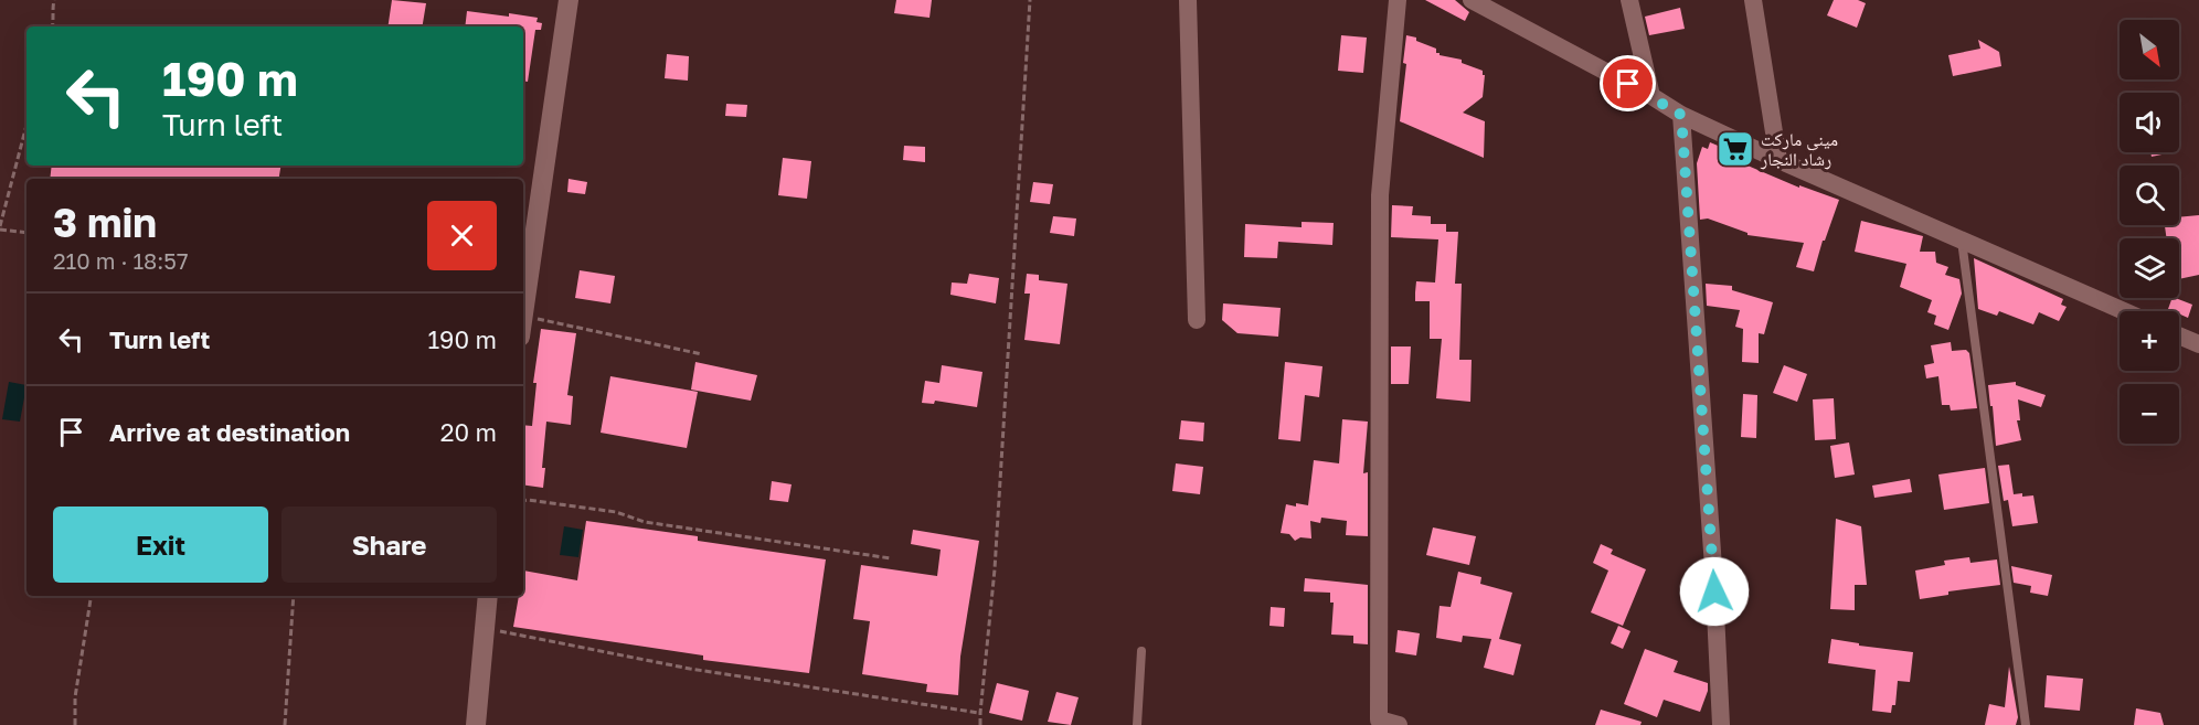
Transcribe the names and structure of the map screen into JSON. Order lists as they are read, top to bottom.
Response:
{
  "places": {
    "supermarket": ["ميني ماركت رشاد النجار"]
  },
  "north": "bottom right",
  "page": {
    "map_buttons": ["+", "−"],
    "turn": ["190 m", "Turn left"],
    "heading": ["3 min", "210 m · 18:57"],
    "list": [
      {
        "name": "Turn left",
        "value": "190 m"
      },
      {
        "name": "Arrive at destination",
        "value": "20 m"
      }
    ],
    "buttons": ["Exit", "Share"]
  }
}
